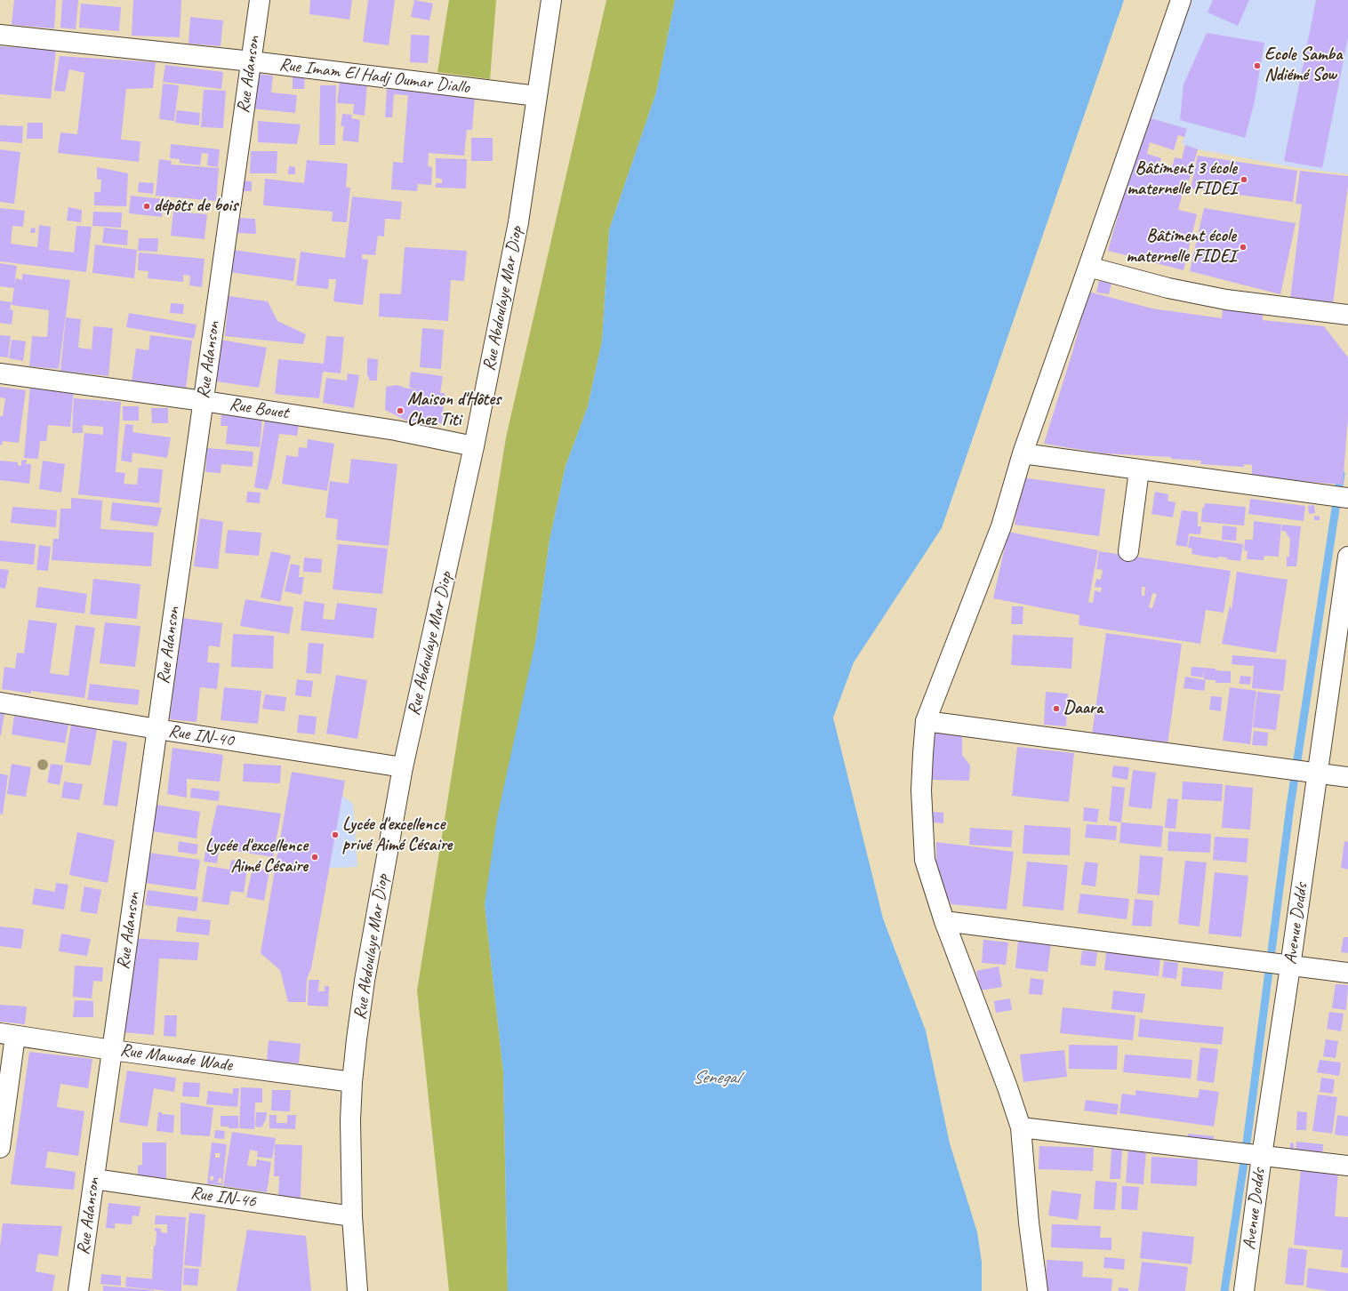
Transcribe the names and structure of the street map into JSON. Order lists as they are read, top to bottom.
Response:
{
  "streets": {
    "street": [
      "Rue Adanson",
      "Rue Imam El Hadj Oumar Diallo",
      "Rue Abdoulaye Mar Diop",
      "Rue Bouet",
      "Rue IN-40",
      "Avenue Dodds",
      "Rue Mawade Wade",
      "Rue IN-46"
    ]
  },
  "crossings": [
    ["Rue Adanson", "Rue Imam El Hadj Oumar Diallo"],
    ["Rue Adanson", "Rue Bouet"],
    ["Rue Adanson", "Rue IN-40"],
    ["Rue Adanson", "Rue Mawade Wade"],
    ["Rue Adanson", "Rue IN-46"],
    ["Rue Imam El Hadj Oumar Diallo", "Rue Abdoulaye Mar Diop"],
    ["Rue Abdoulaye Mar Diop", "Rue Bouet"],
    ["Rue Abdoulaye Mar Diop", "Rue IN-40"],
    ["Rue Abdoulaye Mar Diop", "Rue Mawade Wade"],
    ["Rue Abdoulaye Mar Diop", "Rue IN-46"]
  ],
  "water": ["Senegal"],
  "places": [
    "Ecole Samba Ndiémé Sow",
    "Bâtiment 3 école maternelle FIDEI",
    "dépôts de bois",
    "Bâtiment école maternelle FIDEI",
    "Maison d'Hôtes Chez Titi",
    "Daara",
    "Lycée d'excellence privé Aimé Césaire",
    "Lycée d'excellence Aimé Césaire"
  ]
}
